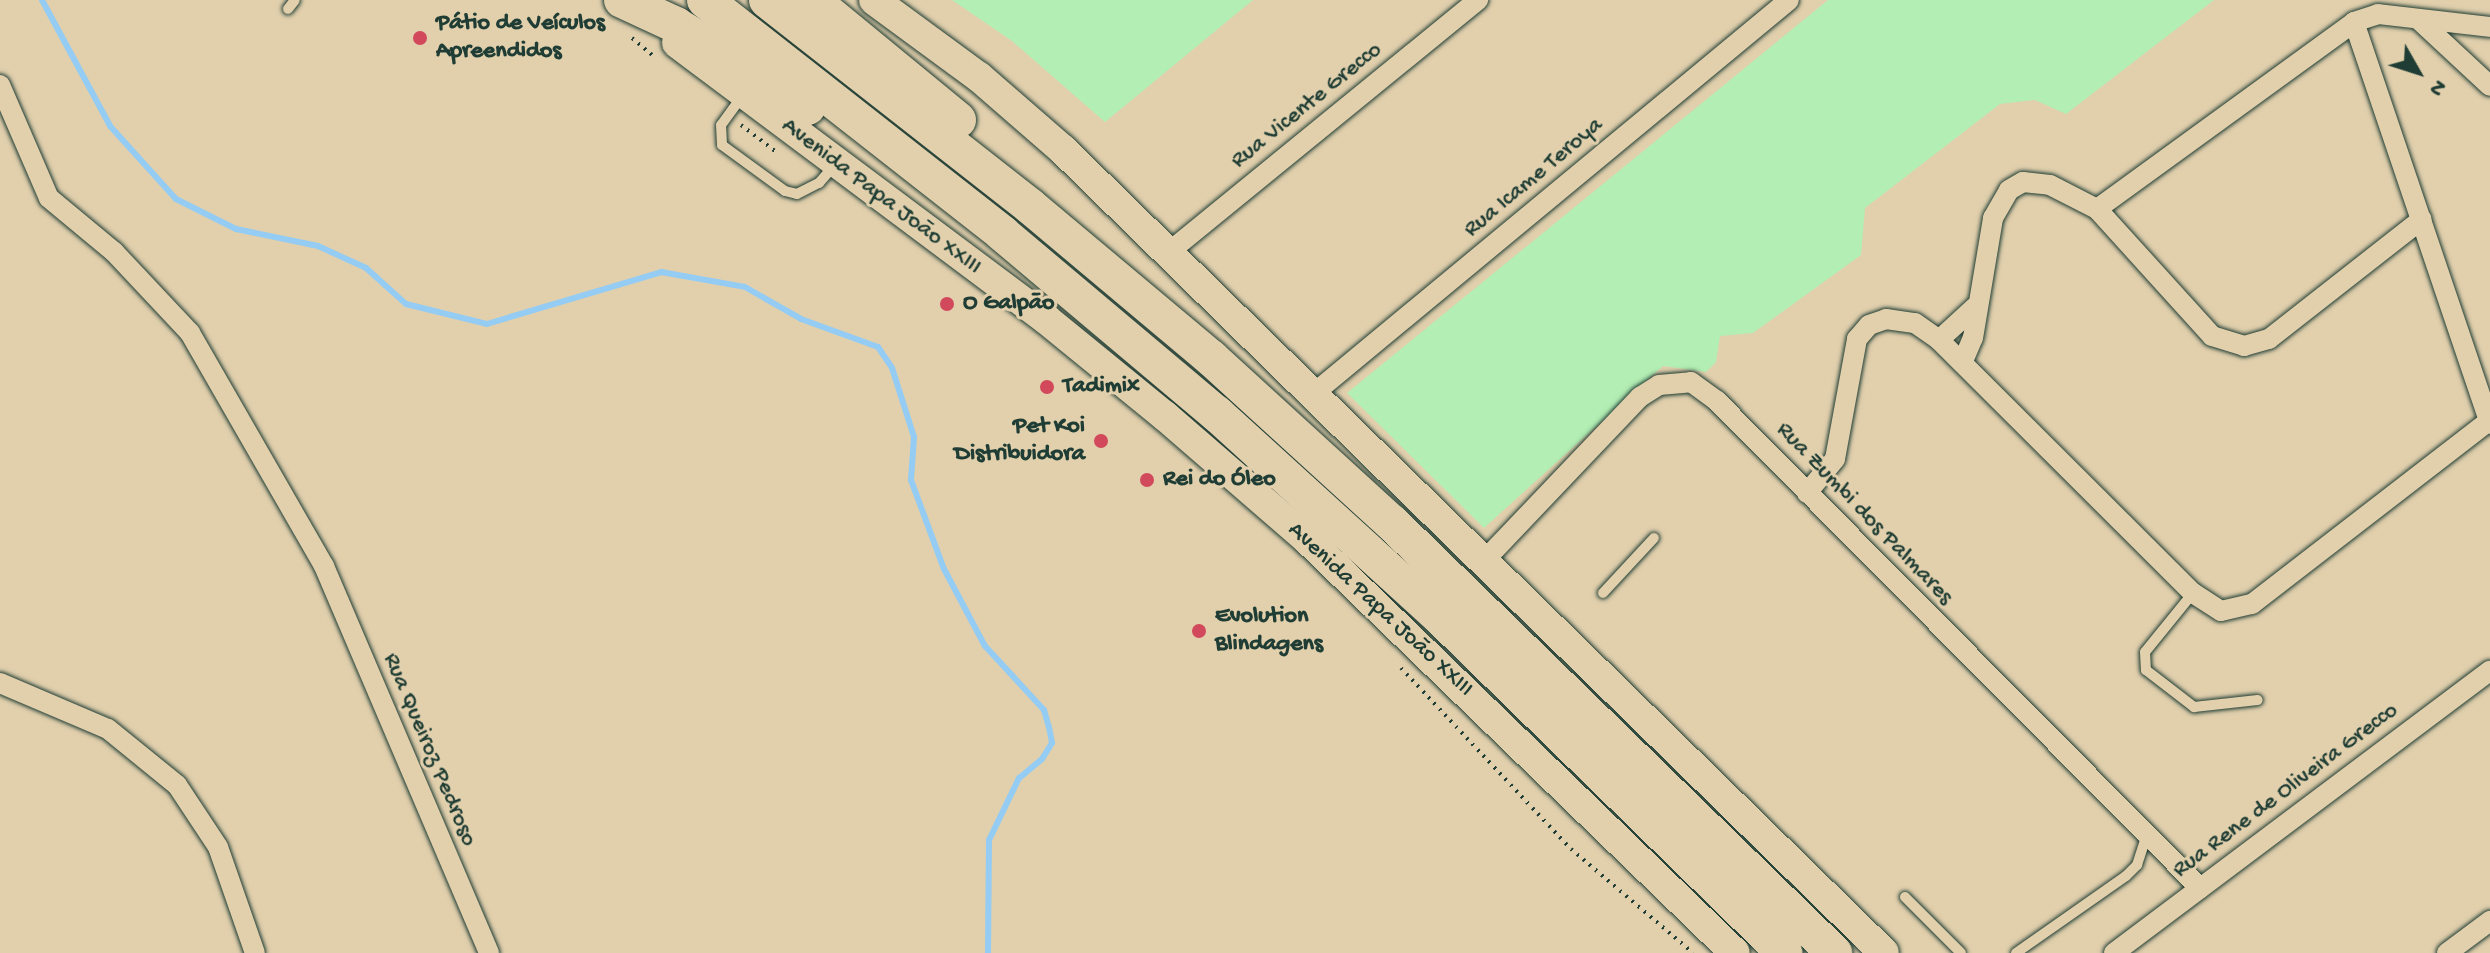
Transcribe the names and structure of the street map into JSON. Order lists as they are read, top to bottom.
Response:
{
  "streets": {
    "highway": ["Avenida Papa João XXIII"],
    "street": [
      "Rua Vicente Grecco",
      "Rua Icame Teroya",
      "Rua Zumbi dos Palmares",
      "Rua Queiroz Pedroso",
      "Rua Rene de Oliveira Grecco"
    ]
  },
  "crossings": [
    ["Rua Zumbi dos Palmares", "Rua Rene de Oliveira Grecco"]
  ],
  "places": [
    "Pátio de Veículos Apreendidos",
    "O Galpão",
    "Tadimix",
    "Pet Koi Distribuidora",
    "Rei do Óleo",
    "Evolution Blindagens"
  ],
  "north": "bottom right"
}
